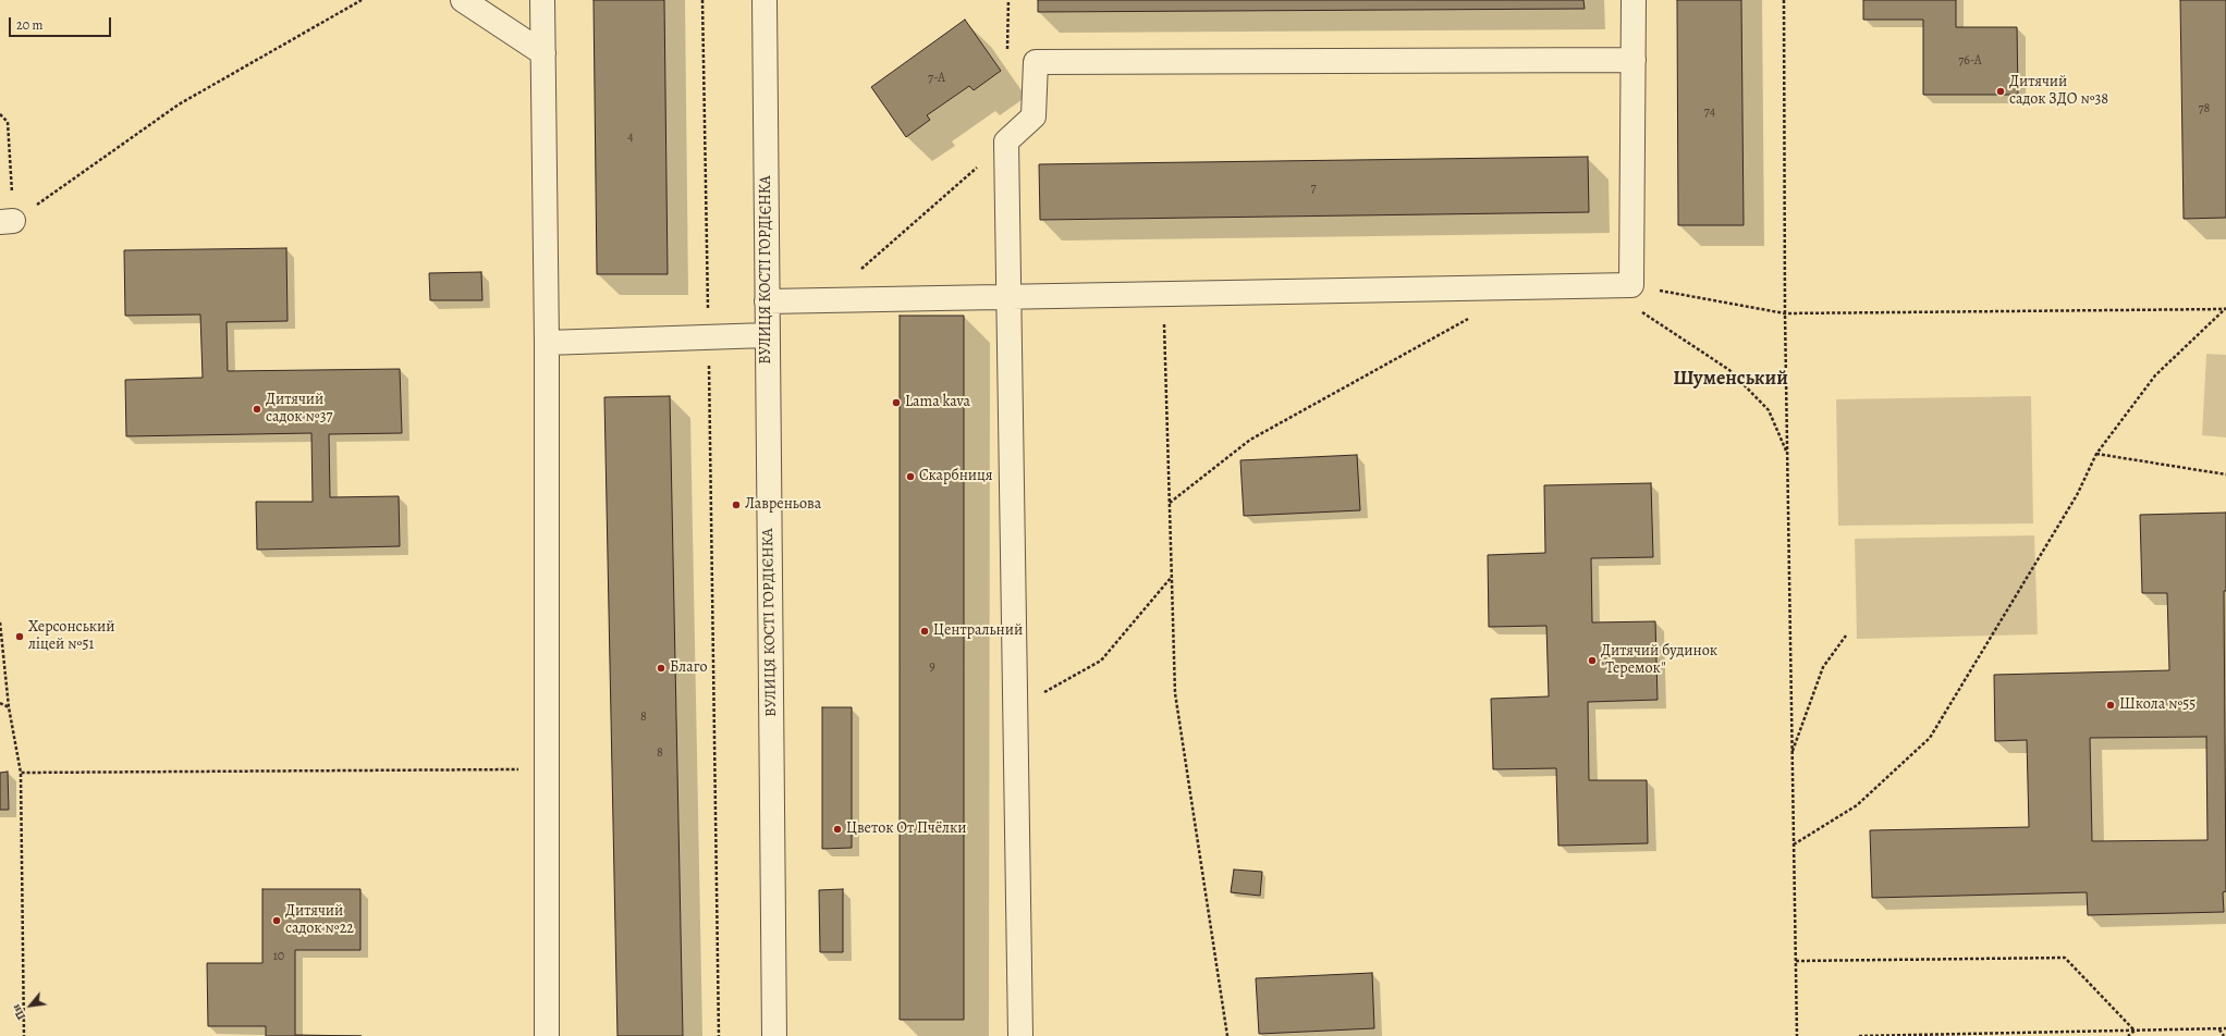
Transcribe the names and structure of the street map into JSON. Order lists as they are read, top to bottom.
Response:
{
  "streets": {
    "street": ["ВУЛИЦЯ КОСТІ ГОРДІЄНКА"]
  },
  "districts": ["Шуменський"],
  "places": [
    "Дитячий садок ЗДО №38",
    "Lama kava",
    "Дитячий садок №37",
    "Скарбниця",
    "Лавреньова",
    "Центральний",
    "Херсонський ліцей №51",
    "Дитячий будинок \"Теремок\"",
    "Благо",
    "Школа №55",
    "Цветок От Пчёлки",
    "Дитячий садок №22"
  ],
  "house_numbers": [
    "76-А",
    "7-А",
    "78",
    "74",
    "4",
    "7",
    "9",
    "8",
    "8",
    "10"
  ],
  "scale_bar": "20 m",
  "north": "bottom left"
}
